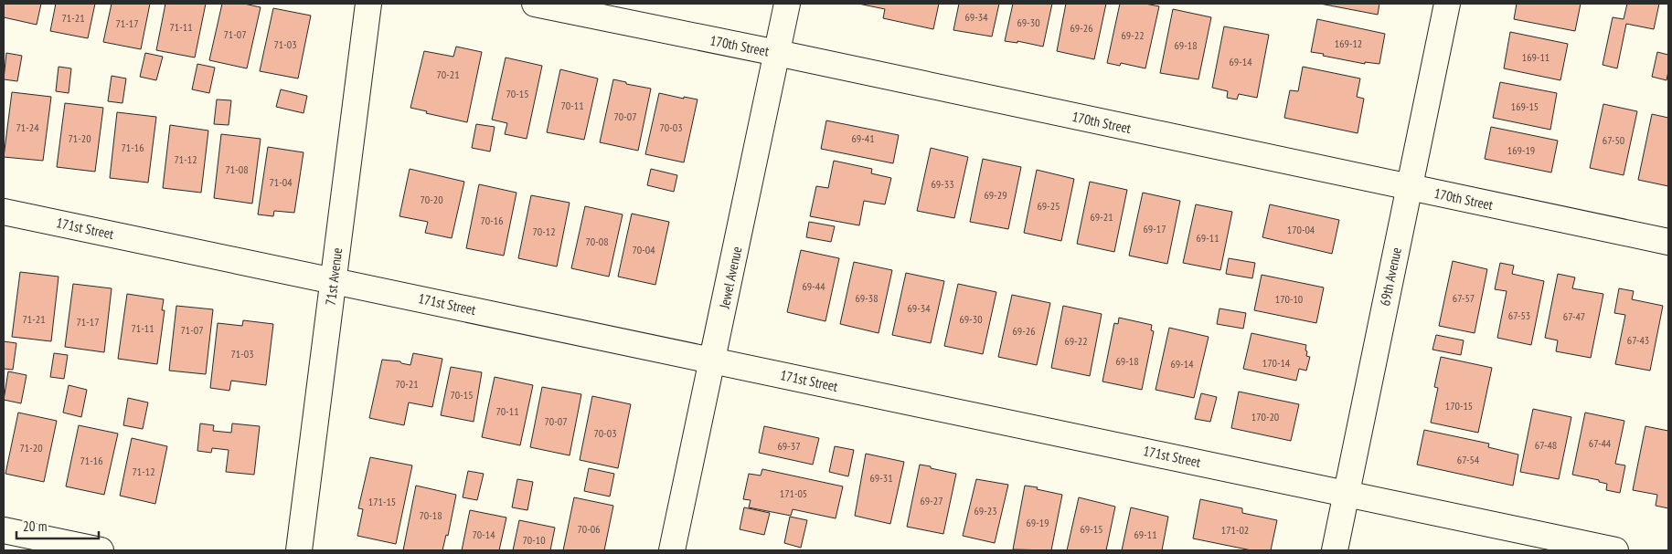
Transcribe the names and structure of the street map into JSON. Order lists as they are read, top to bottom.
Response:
{
  "streets": {
    "street": [
      "170th Street",
      "171st Street",
      "71st Avenue",
      "69th Avenue",
      "Jewel Avenue"
    ]
  },
  "crossings": [
    ["170th Street", "69th Avenue"],
    ["170th Street", "Jewel Avenue"],
    ["171st Street", "71st Avenue"],
    ["171st Street", "69th Avenue"],
    ["171st Street", "Jewel Avenue"]
  ],
  "house_numbers": [
    "69-34",
    "71-21",
    "69-30",
    "71-17",
    "71-11",
    "69-26",
    "71-07",
    "69-22",
    "169-12",
    "71-03",
    "69-18",
    "169-11",
    "69-14",
    "70-21",
    "70-15",
    "70-11",
    "169-15",
    "70-07",
    "71-24",
    "70-03",
    "71-20",
    "69-41",
    "67-50",
    "71-16",
    "169-19",
    "71-12",
    "71-08",
    "71-04",
    "69-33",
    "69-29",
    "70-20",
    "69-25",
    "69-21",
    "70-16",
    "69-17",
    "170-04",
    "70-12",
    "69-11",
    "70-08",
    "70-04",
    "69-44",
    "69-38",
    "67-57",
    "170-10",
    "69-34",
    "67-53",
    "67-47",
    "71-21",
    "69-30",
    "71-17",
    "71-11",
    "71-07",
    "69-26",
    "67-43",
    "69-22",
    "71-03",
    "69-18",
    "170-14",
    "69-14",
    "70-21",
    "70-15",
    "170-15",
    "70-11",
    "170-20",
    "70-07",
    "70-03",
    "67-44",
    "67-48",
    "69-37",
    "71-20",
    "67-54",
    "71-16",
    "71-12",
    "69-31",
    "171-05",
    "69-27",
    "171-15",
    "69-23",
    "70-18",
    "69-19",
    "70-06",
    "69-15",
    "171-02",
    "70-14",
    "69-11",
    "70-10"
  ],
  "scale_bar": "20 m"
}
